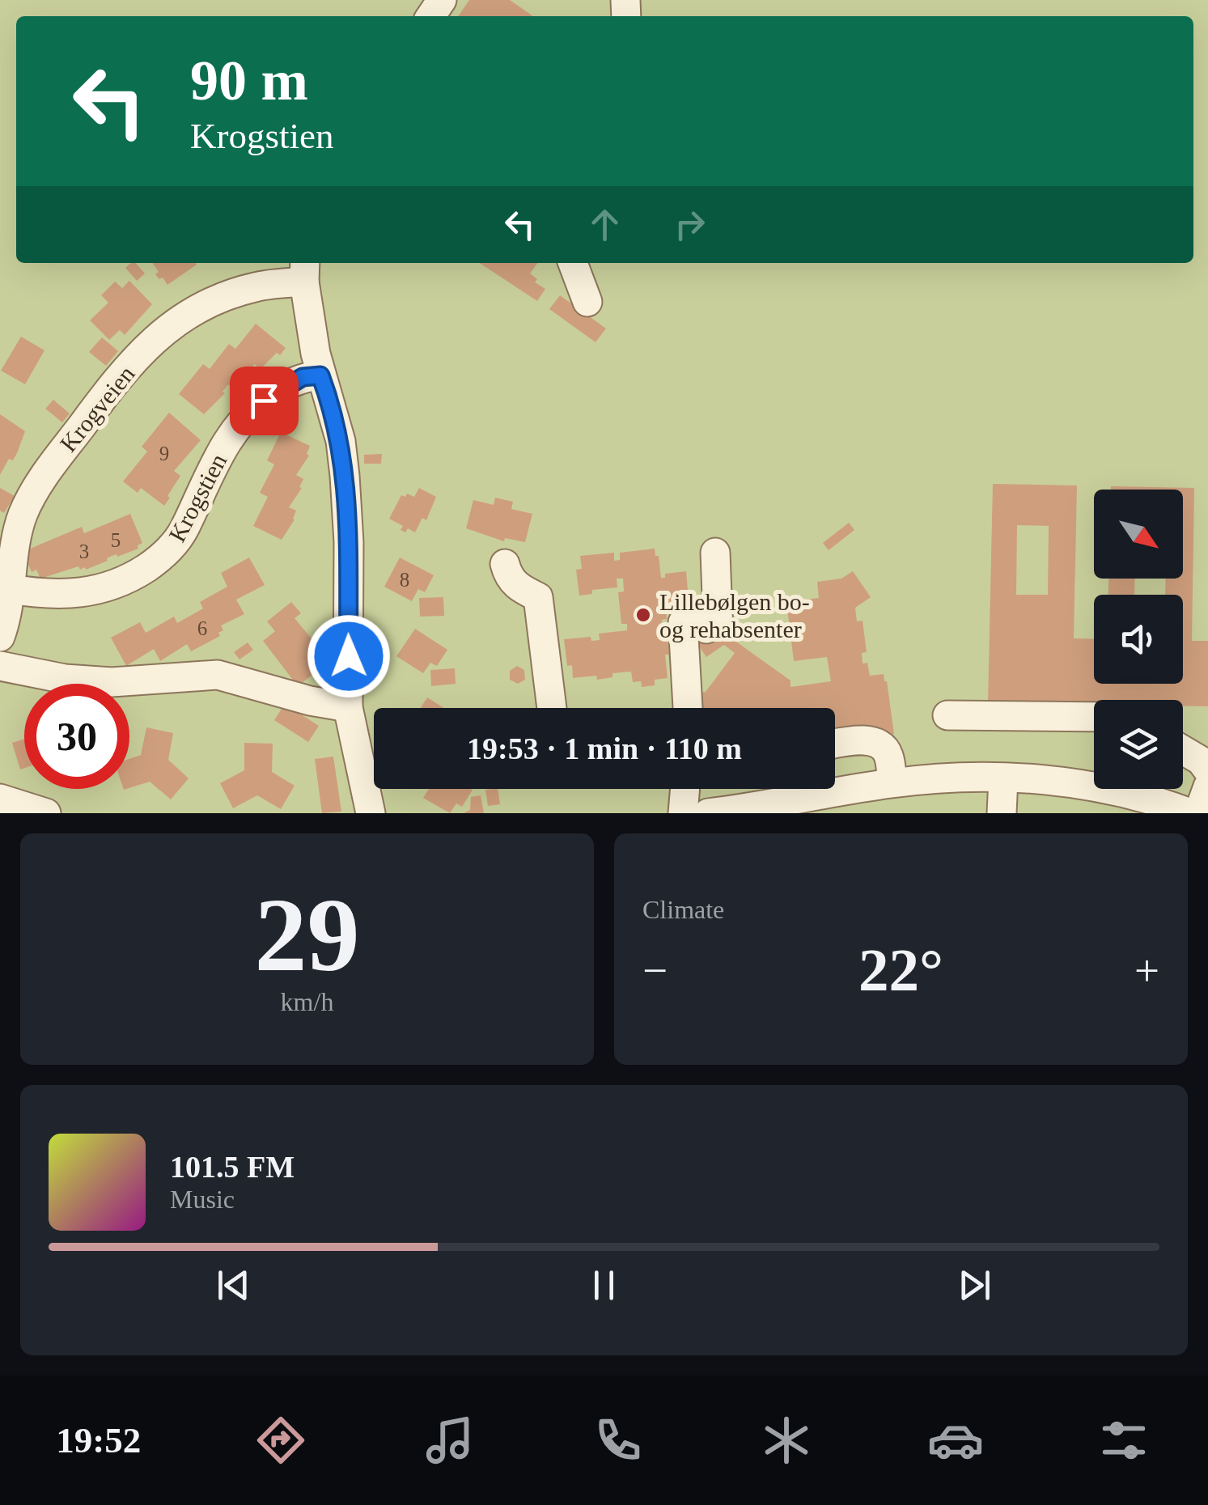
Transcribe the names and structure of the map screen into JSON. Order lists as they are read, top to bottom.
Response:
{
  "streets": {
    "street": ["Krogveien", "Krogstien"]
  },
  "crossings": [
    ["Krogveien", "Krogstien"]
  ],
  "places": ["Lillebølgen bo- og rehabsenter"],
  "house_numbers": [
    "9",
    "5",
    "3",
    "8",
    "6"
  ],
  "north": "bottom right",
  "page": {
    "turn": ["90 m", "Krogstien"],
    "limit": "30",
    "trip": "19:53 · 1 min · 110 m",
    "tile": [
      ["29", "km/h"],
      "Climate"
    ],
    "heat": ["−", "22°", "+"],
    "song": ["101.5 FM", "Music"],
    "tabs": "19:52"
  }
}
